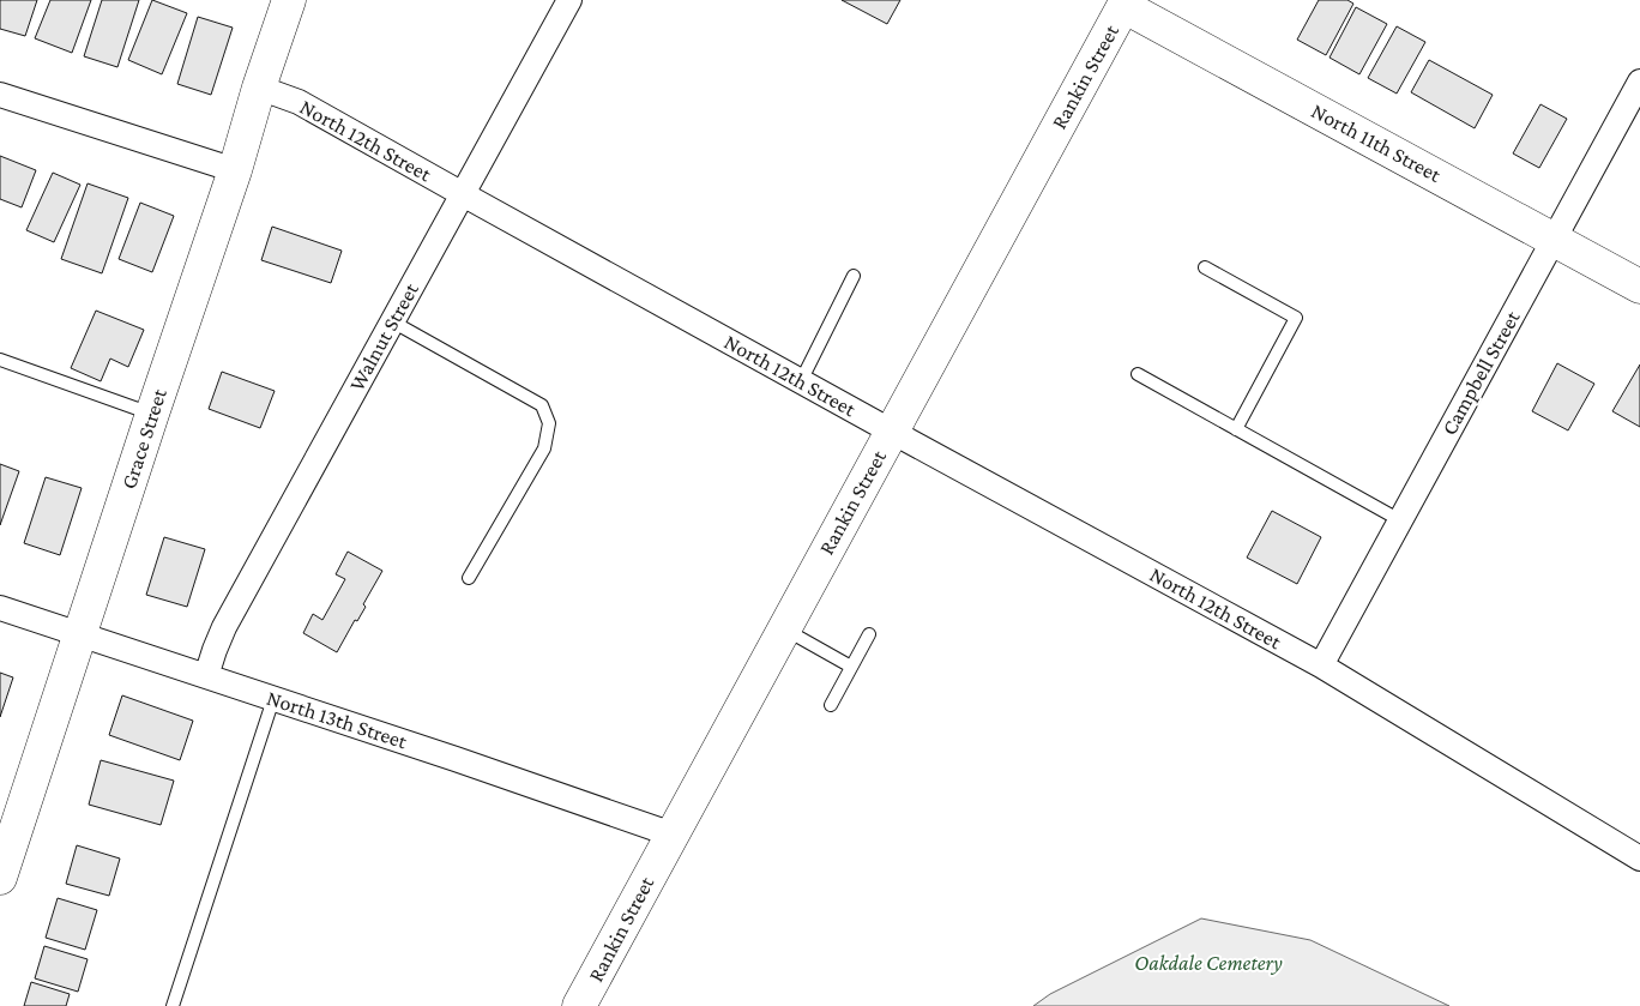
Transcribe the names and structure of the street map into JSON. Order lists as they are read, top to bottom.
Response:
{
  "streets": {
    "street": [
      "Rankin Street",
      "North 12th Street",
      "North 11th Street",
      "Walnut Street",
      "Campbell Street",
      "Grace Street",
      "North 13th Street"
    ]
  },
  "crossings": [
    ["Rankin Street", "North 12th Street"],
    ["Rankin Street", "North 11th Street"],
    ["Rankin Street", "North 13th Street"],
    ["North 12th Street", "Walnut Street"],
    ["North 12th Street", "Campbell Street"],
    ["North 12th Street", "Grace Street"],
    ["North 11th Street", "Campbell Street"],
    ["Walnut Street", "North 13th Street"],
    ["Grace Street", "North 13th Street"]
  ],
  "parks": ["Oakdale Cemetery"]
}
